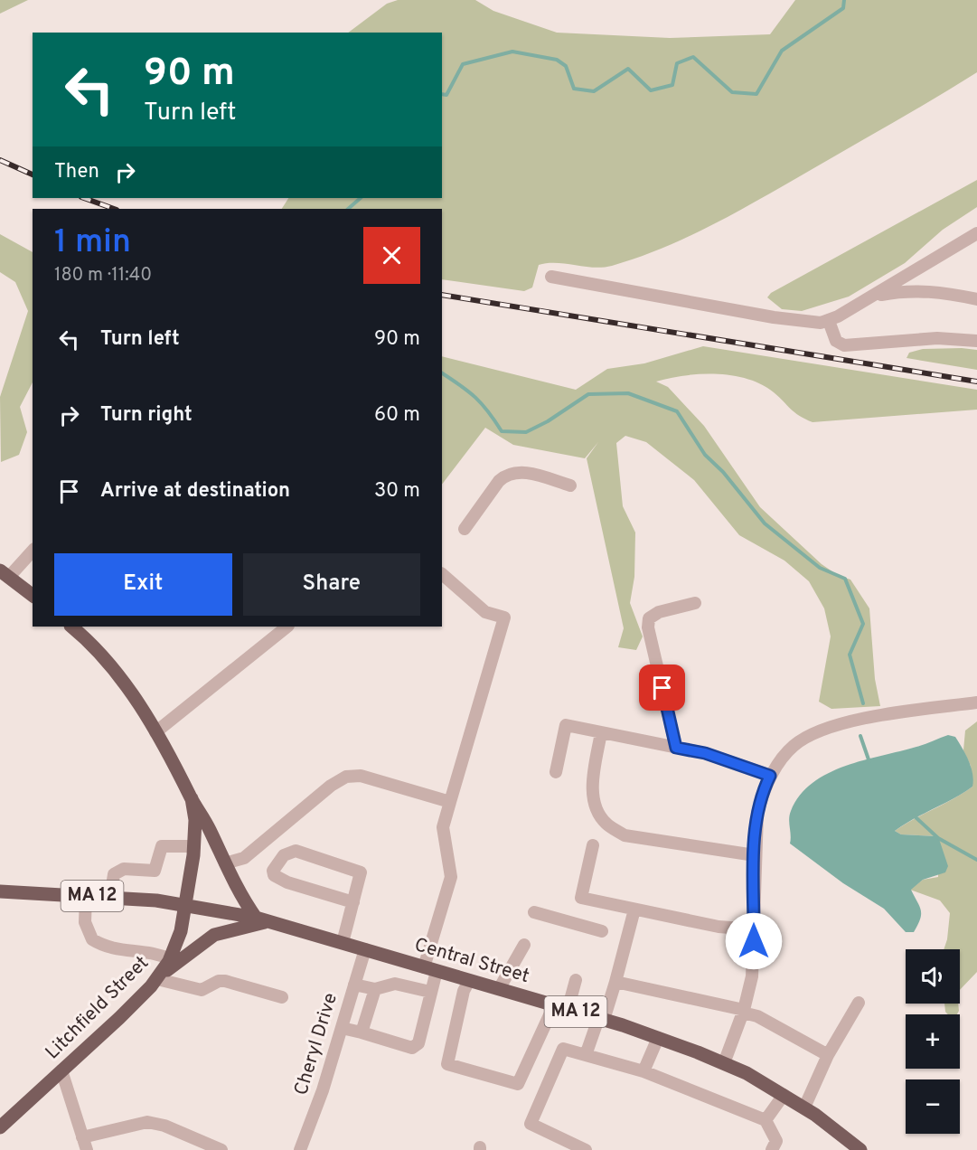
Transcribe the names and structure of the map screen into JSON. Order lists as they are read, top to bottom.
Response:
{
  "streets": {
    "main road": ["MA 12", "Central Street", "Litchfield Street"],
    "street": ["Cheryl Drive"]
  },
  "crossings": [
    ["Central Street", "Litchfield Street"],
    ["Central Street", "Cheryl Drive"]
  ],
  "page": {
    "turn": ["90 m", "Turn left"],
    "then": "Then",
    "heading": ["1 min", "180 m · 11:40"],
    "list": [
      {
        "name": "Turn left",
        "value": "90 m"
      },
      {
        "name": "Turn right",
        "value": "60 m"
      },
      {
        "name": "Arrive at destination",
        "value": "30 m"
      }
    ],
    "buttons": ["Exit", "Share"],
    "map_buttons": ["+", "−"]
  }
}
